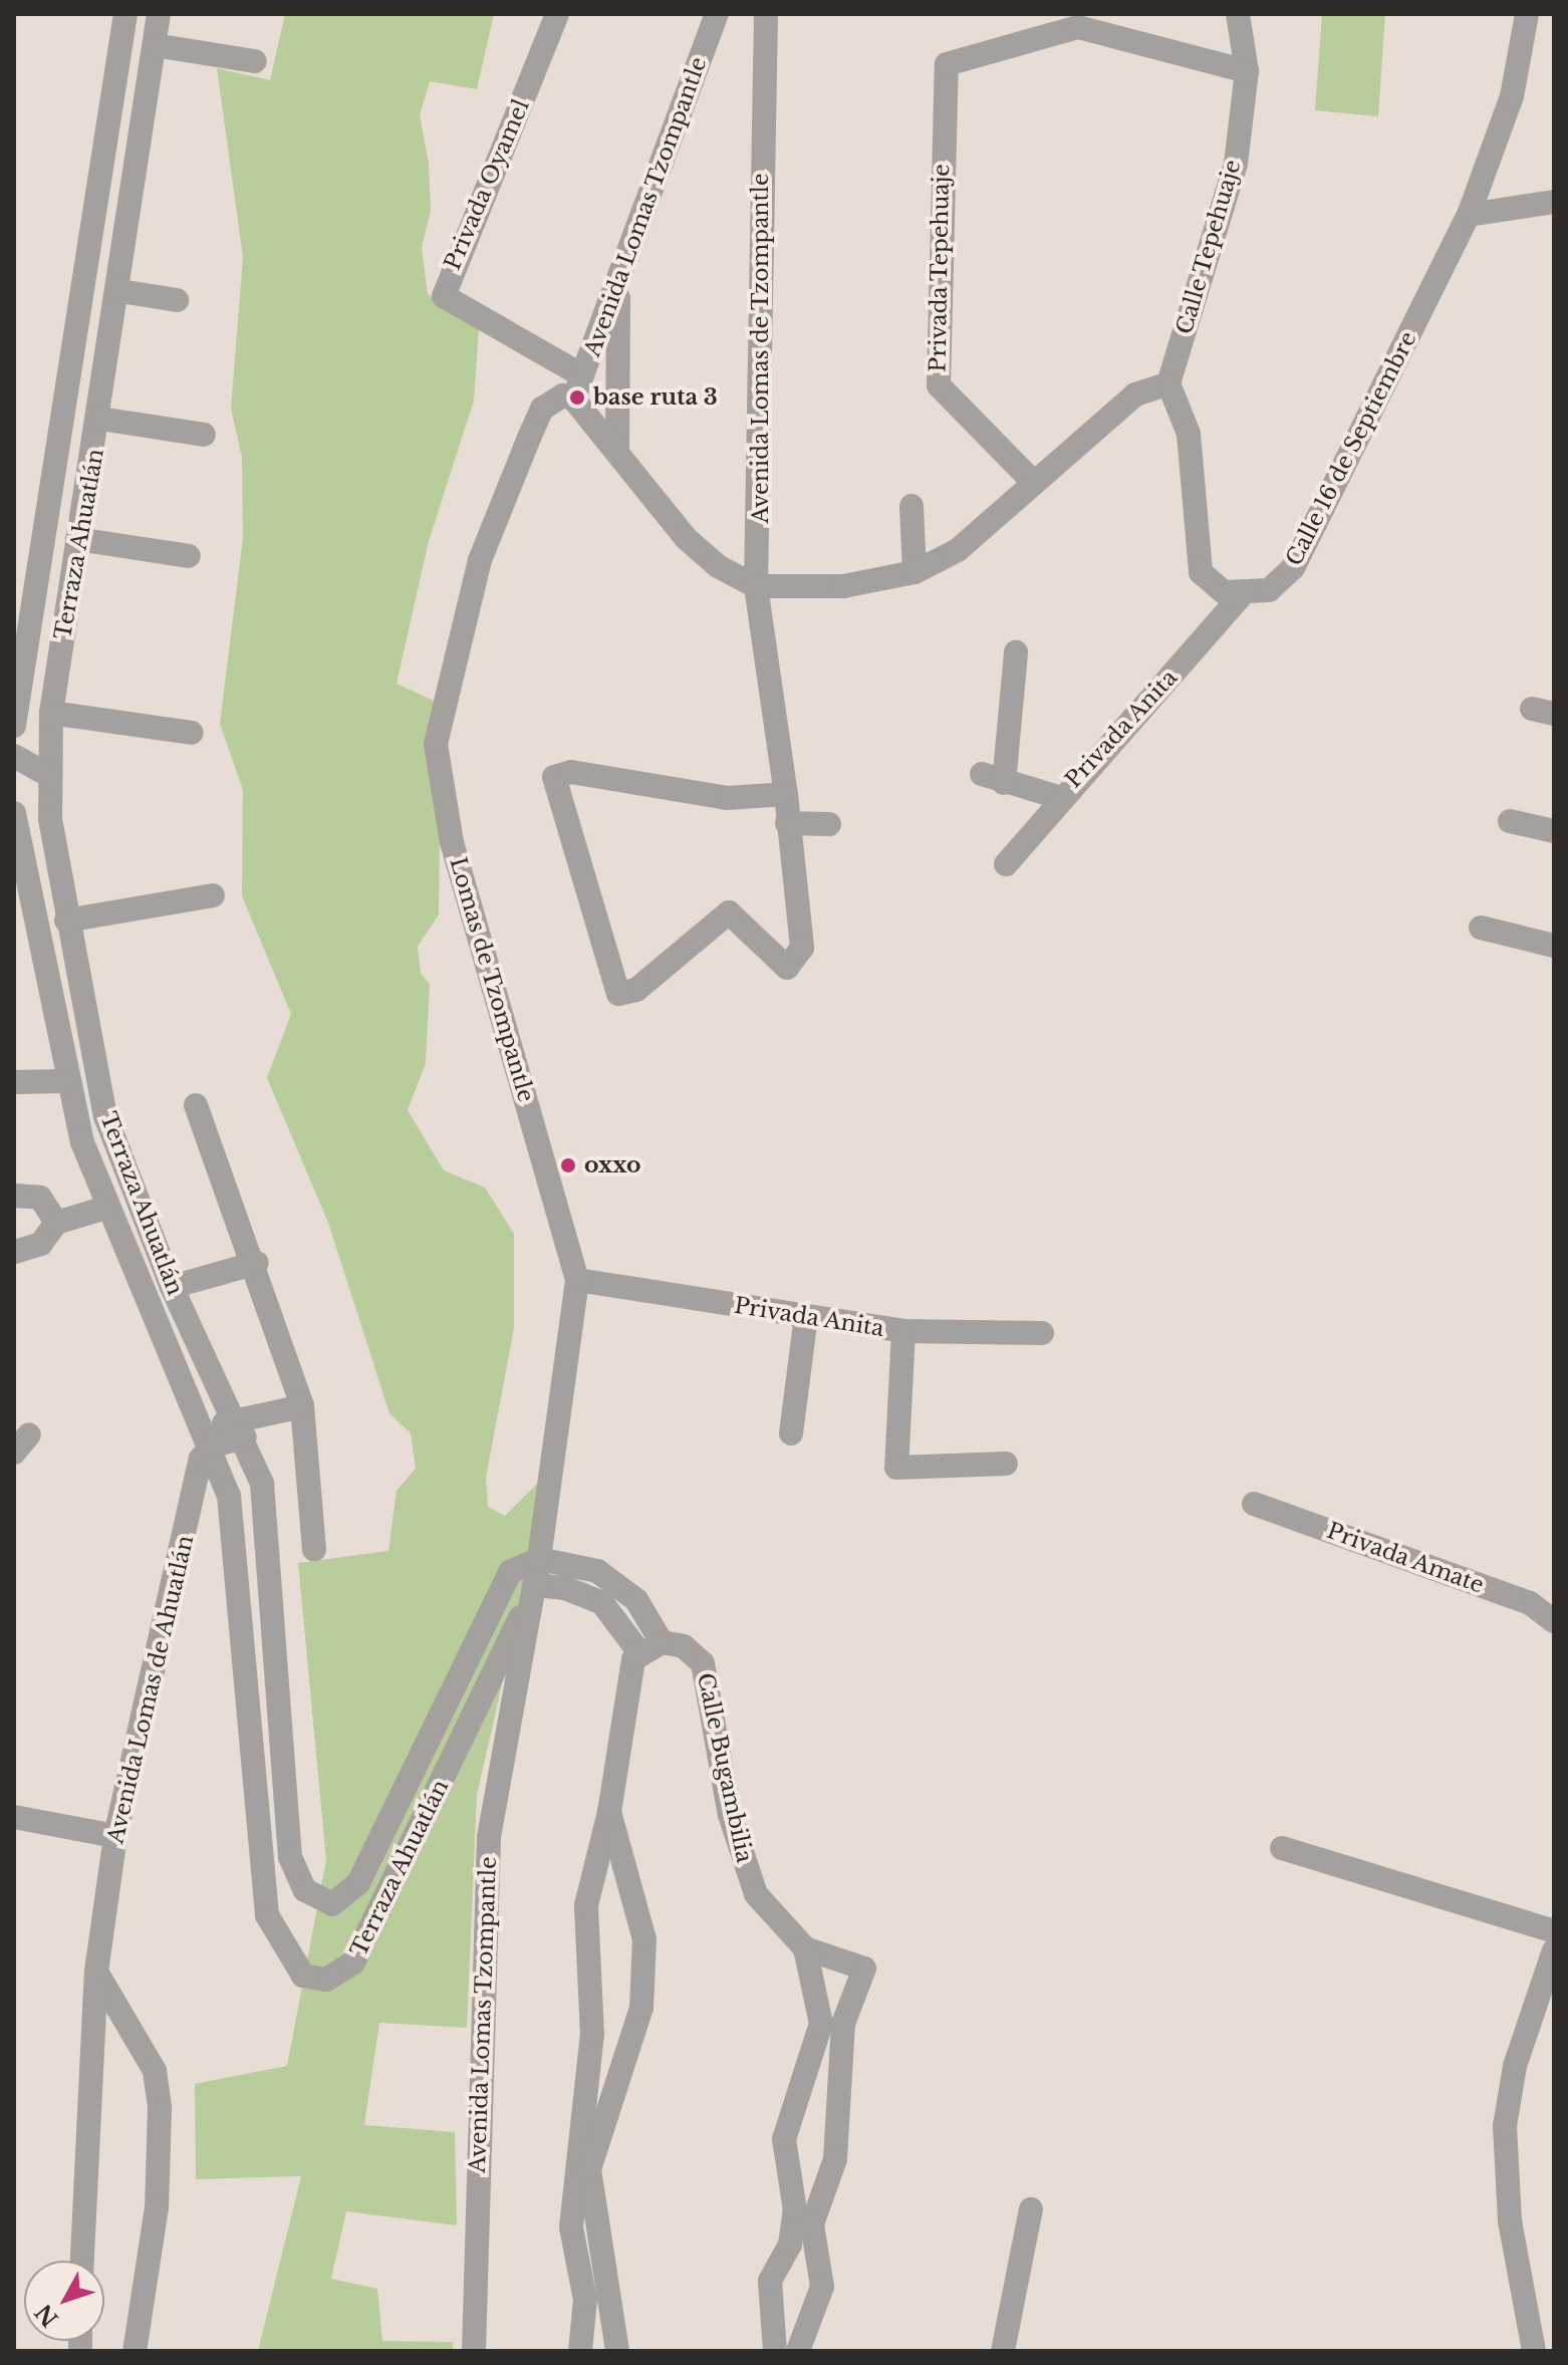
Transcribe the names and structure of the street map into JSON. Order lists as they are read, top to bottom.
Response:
{
  "streets": {
    "street": [
      "Privada Oyamel",
      "Avenida Lomas Tzompantle",
      "Calle Tepehuaje",
      "Privada Tepehuaje",
      "Avenida Lomas de Tzompantle",
      "Calle 16 de Septiembre",
      "Terraza Ahuatlán",
      "Privada Anita",
      "Lomas de Tzompantle",
      "Privada Amate",
      "Avenida Lomas de Ahuatlán",
      "Calle Bugambilia"
    ]
  },
  "crossings": [
    ["Privada Oyamel", "Avenida Lomas Tzompantle"],
    ["Privada Oyamel", "Lomas de Tzompantle"],
    ["Avenida Lomas Tzompantle", "Terraza Ahuatlán"],
    ["Avenida Lomas Tzompantle", "Lomas de Tzompantle"],
    ["Avenida Lomas Tzompantle", "Calle Bugambilia"],
    ["Calle Tepehuaje", "Privada Tepehuaje"],
    ["Calle 16 de Septiembre", "Privada Anita"],
    ["Terraza Ahuatlán", "Lomas de Tzompantle"],
    ["Terraza Ahuatlán", "Avenida Lomas de Ahuatlán"],
    ["Terraza Ahuatlán", "Calle Bugambilia"],
    ["Privada Anita", "Lomas de Tzompantle"],
    ["Lomas de Tzompantle", "Calle Bugambilia"]
  ],
  "places": ["base ruta 3", "oxxo"],
  "north": "bottom left"
}
